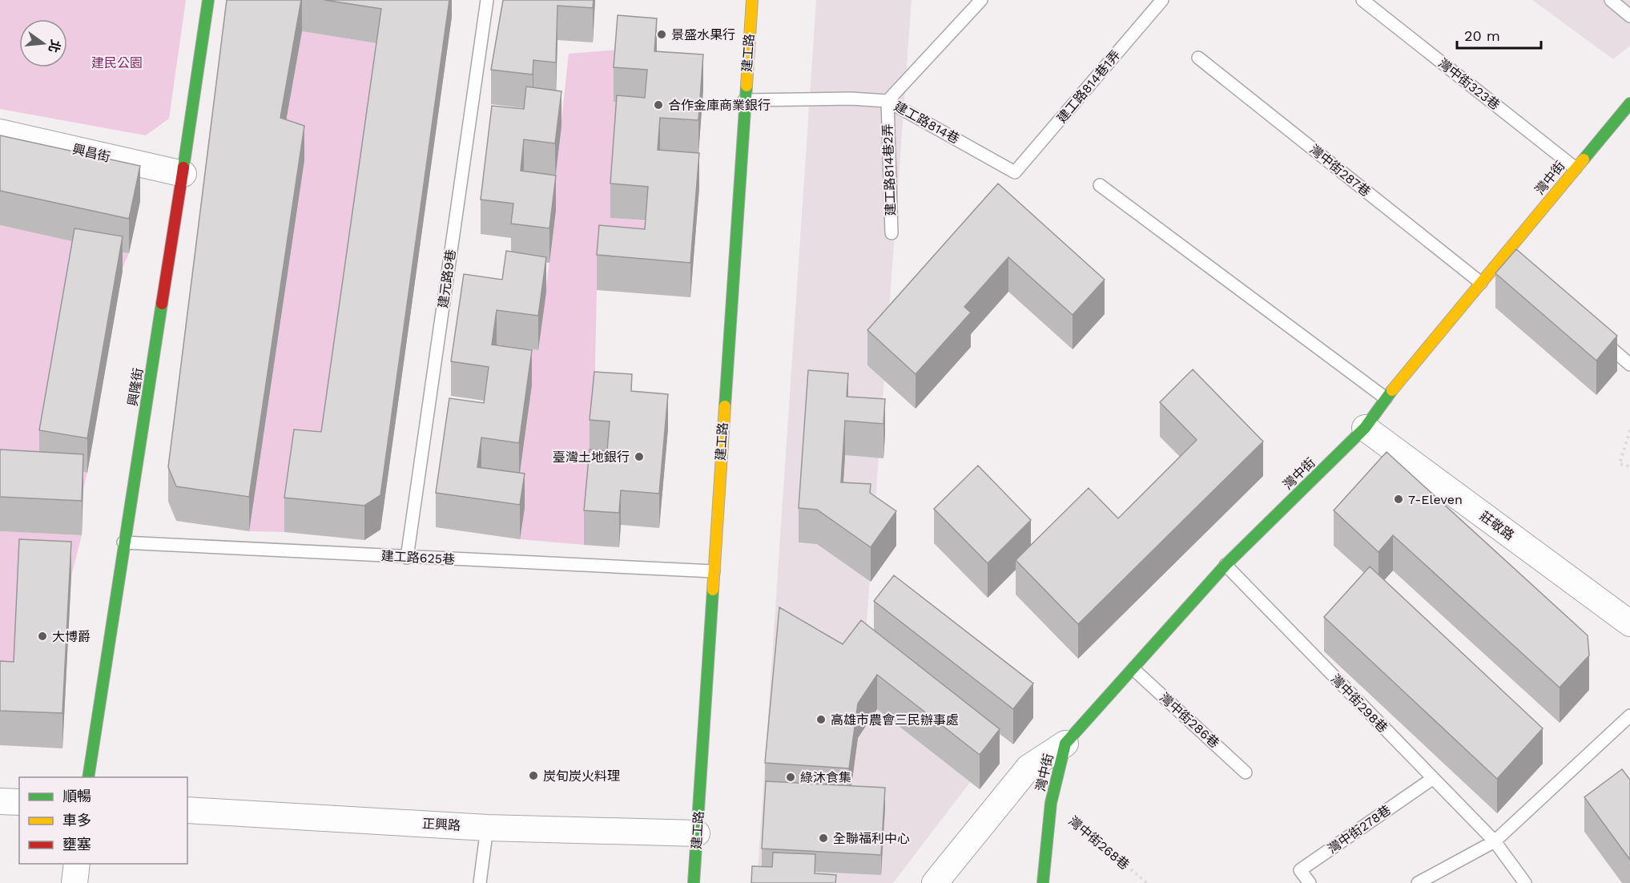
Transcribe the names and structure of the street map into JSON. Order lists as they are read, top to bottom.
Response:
{
  "streets": {
    "street": [
      "建工路",
      "興昌街",
      "灣中街",
      "興隆街",
      "莊敬路",
      "正興路"
    ],
    "lane": [
      "灣中街323巷",
      "建工路814巷1弄",
      "建工路814巷",
      "建工路814巷2弄",
      "灣中街287巷",
      "建元路9巷",
      "建工路625巷",
      "灣中街298巷",
      "灣中街286巷",
      "灣中街278巷"
    ],
    "path": ["灣中街268巷"]
  },
  "crossings": [
    ["建工路", "建工路814巷"],
    ["建工路", "建工路625巷"],
    ["建工路", "正興路"],
    ["灣中街323巷", "灣中街"],
    ["建工路814巷1弄", "建工路814巷"],
    ["建工路814巷", "建工路814巷2弄"],
    ["興昌街", "興隆街"],
    ["灣中街287巷", "灣中街"],
    ["灣中街", "莊敬路"],
    ["灣中街", "灣中街298巷"],
    ["灣中街", "灣中街286巷"],
    ["灣中街", "灣中街268巷"],
    ["建元路9巷", "建工路625巷"],
    ["興隆街", "建工路625巷"],
    ["灣中街298巷", "灣中街278巷"]
  ],
  "parks": ["建民公園"],
  "places": [
    "景盛水果行",
    "合作金庫商業銀行",
    "臺灣土地銀行",
    "7-Eleven",
    "大博爵",
    "高雄市農會三民辦事處",
    "炭旬炭火料理",
    "綠沐食集",
    "全聯福利中心"
  ],
  "legend": ["順暢", "車多", "壅塞"],
  "scale_bar": "20 m",
  "north": "right"
}
